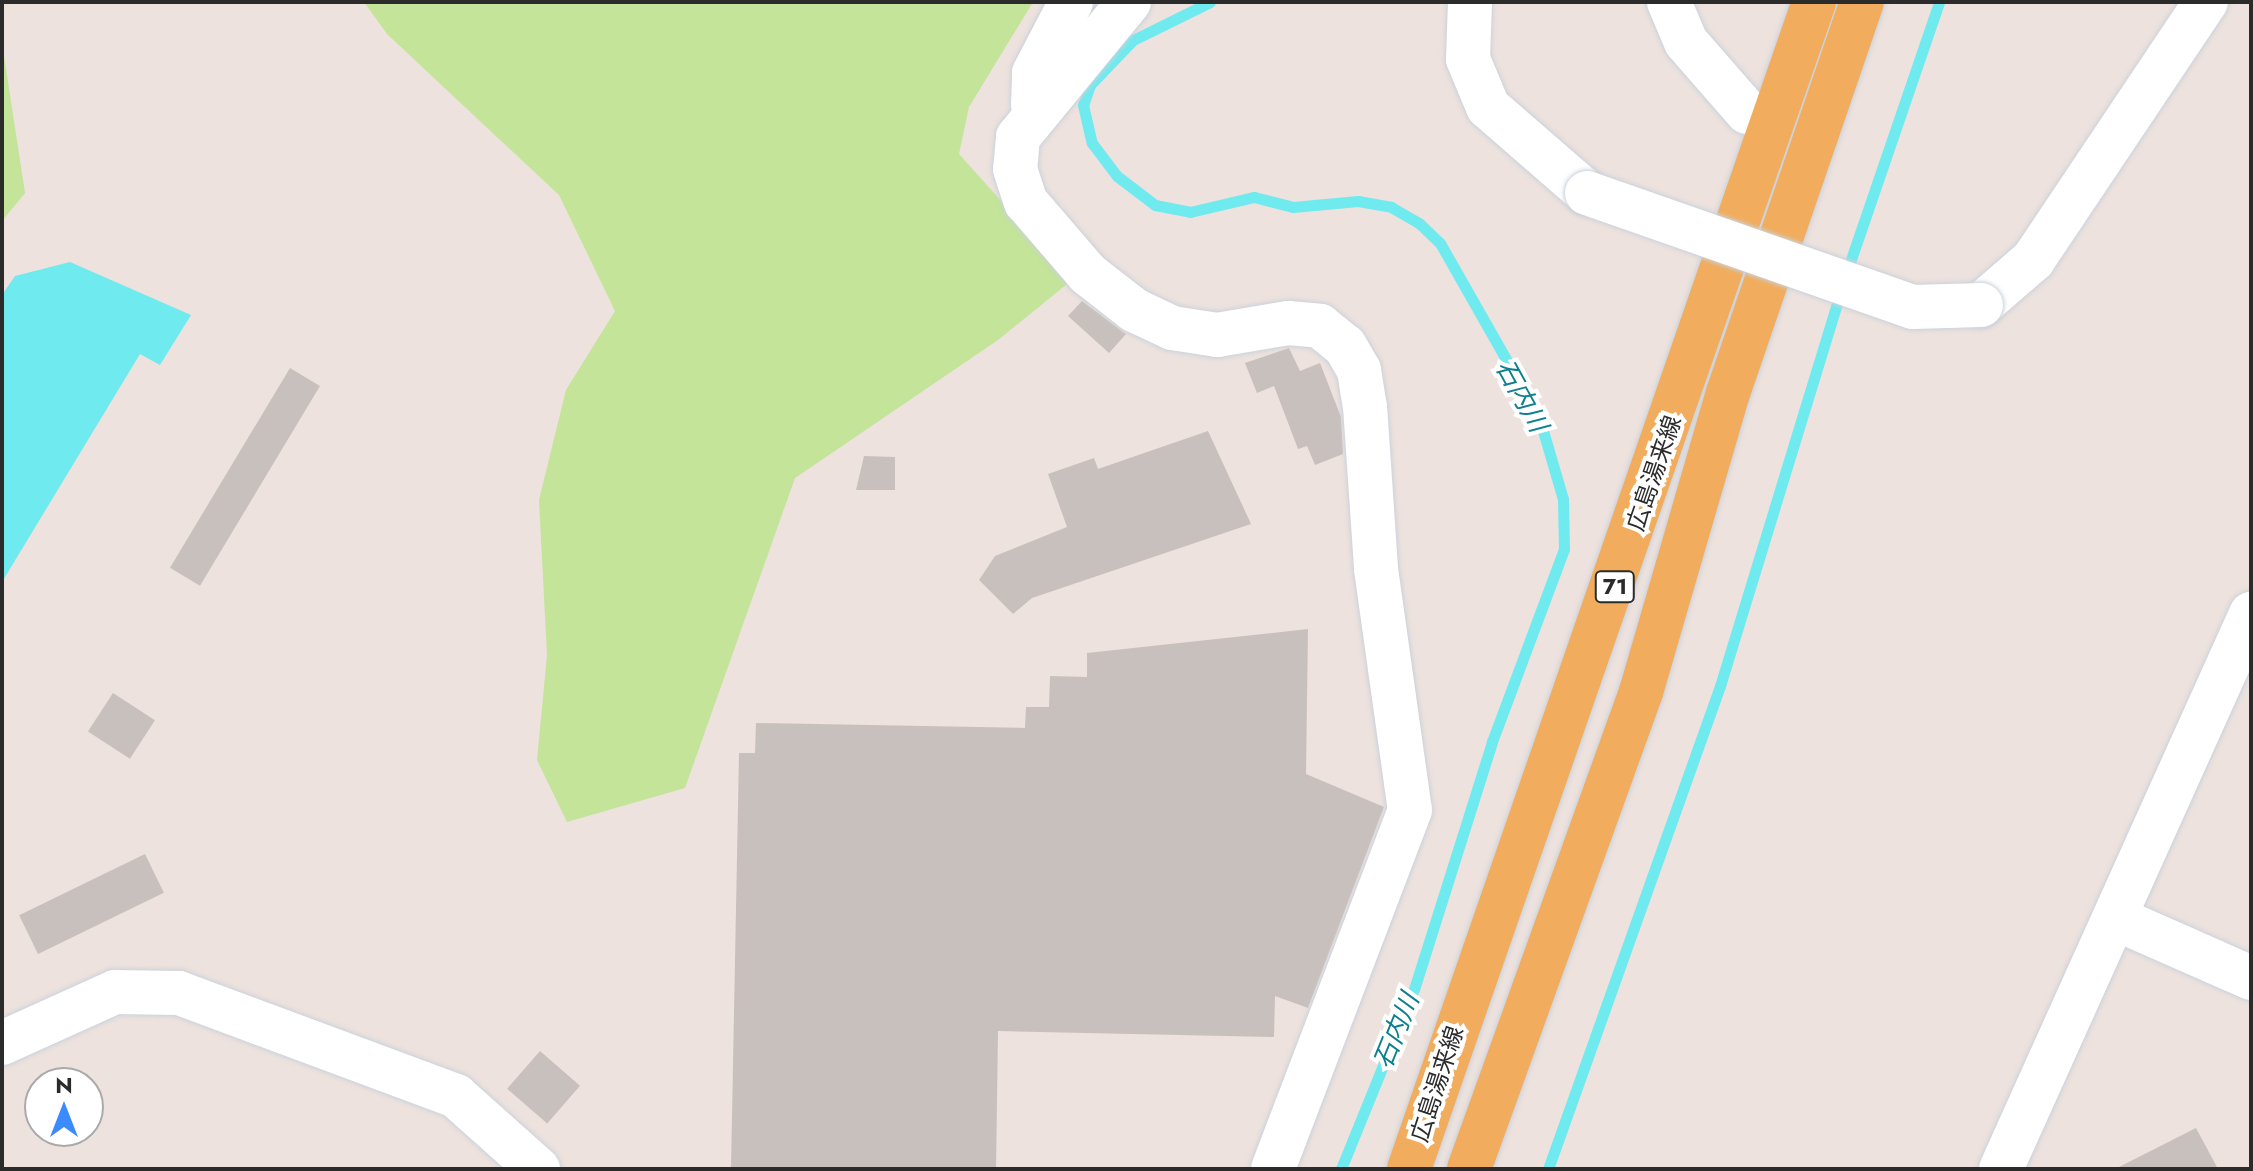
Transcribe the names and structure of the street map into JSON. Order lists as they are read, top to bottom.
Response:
{
  "streets": {
    "main road": ["広島湯来線", "71"]
  },
  "water": ["石内川"],
  "north": "top"
}
